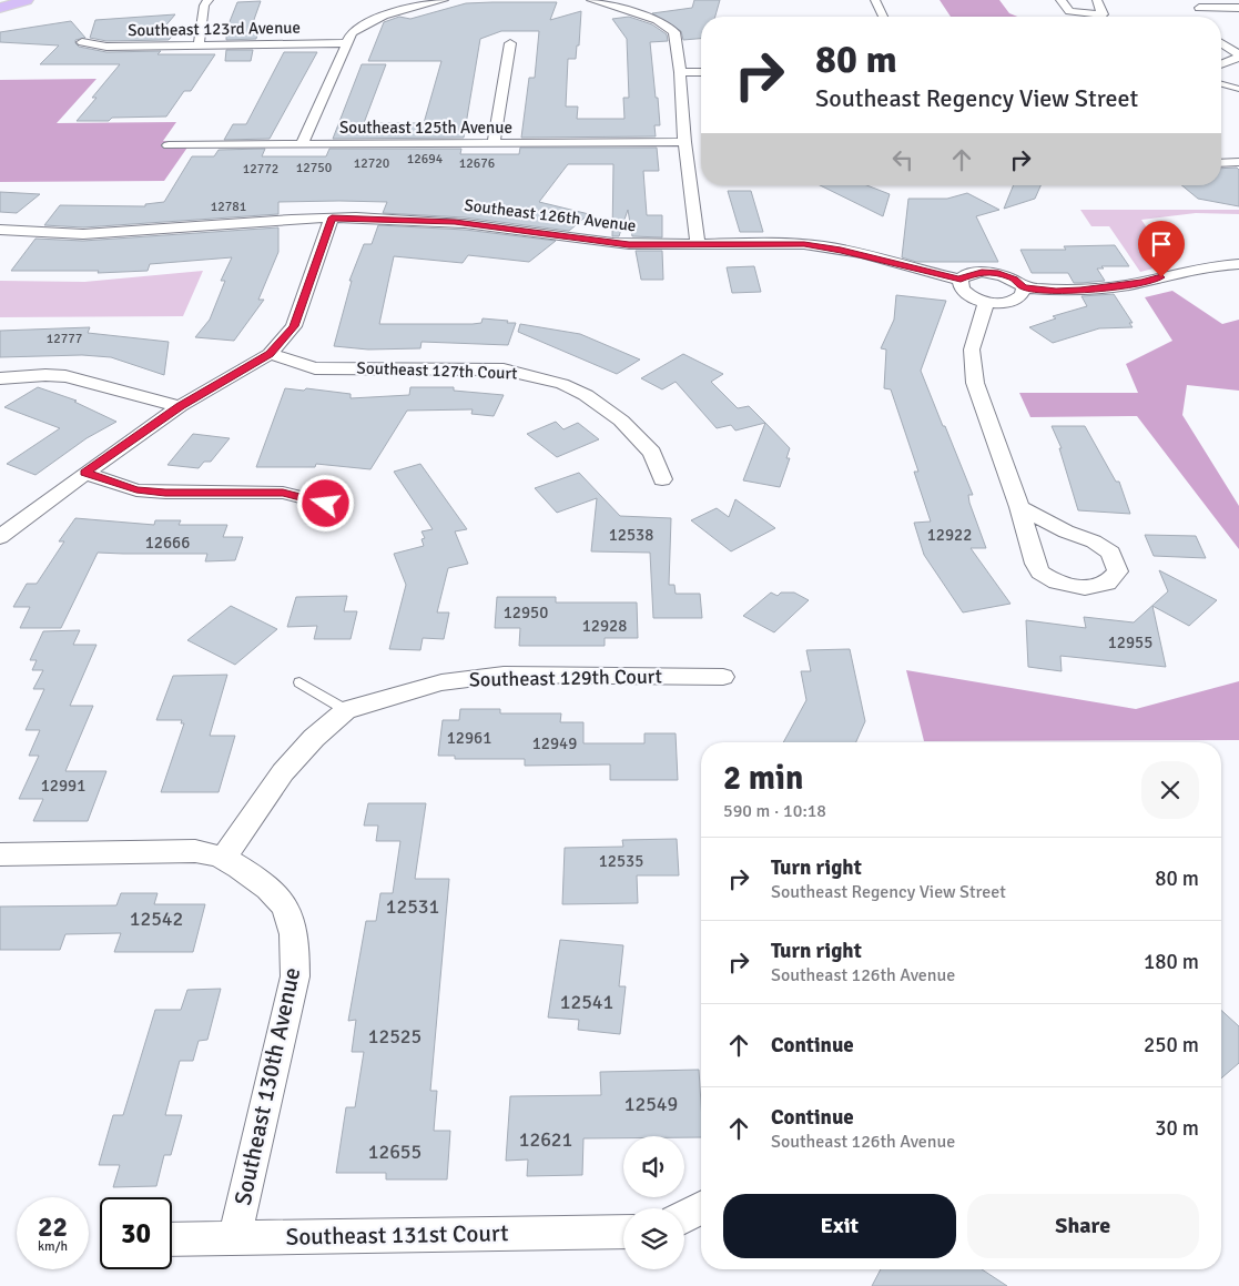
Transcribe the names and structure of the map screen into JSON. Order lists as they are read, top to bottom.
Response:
{
  "streets": {
    "street": [
      "Southeast 123rd Avenue",
      "Southeast 125th Avenue",
      "Southeast 126th Avenue",
      "Southeast 127th Court",
      "Southeast 129th Court",
      "Southeast 130th Avenue",
      "Southeast 131st Court"
    ]
  },
  "crossings": [
    ["Southeast 129th Court", "Southeast 130th Avenue"],
    ["Southeast 130th Avenue", "Southeast 131st Court"]
  ],
  "house_numbers": [
    "12694",
    "12720",
    "12676",
    "12750",
    "12772",
    "12781",
    "12777",
    "12538",
    "12922",
    "12666",
    "12950",
    "12928",
    "12955",
    "12961",
    "12949",
    "12991",
    "12535",
    "12531",
    "12542",
    "12541",
    "12525",
    "12549",
    "12621",
    "12655"
  ],
  "page": {
    "turn": ["80 m", "Southeast Regency View Street"],
    "heading": ["2 min", "590 m · 10:18"],
    "list": [
      {
        "name": "Turn right",
        "note": "Southeast Regency View Street",
        "value": "80 m"
      },
      {
        "name": "Turn right",
        "note": "Southeast 126th Avenue",
        "value": "180 m"
      },
      {
        "name": "Continue",
        "value": "250 m"
      },
      {
        "name": "Continue",
        "note": "Southeast 126th Avenue",
        "value": "30 m"
      }
    ],
    "buttons": ["Exit", "Share"],
    "speed": "22 km/h",
    "limit": "30"
  }
}
